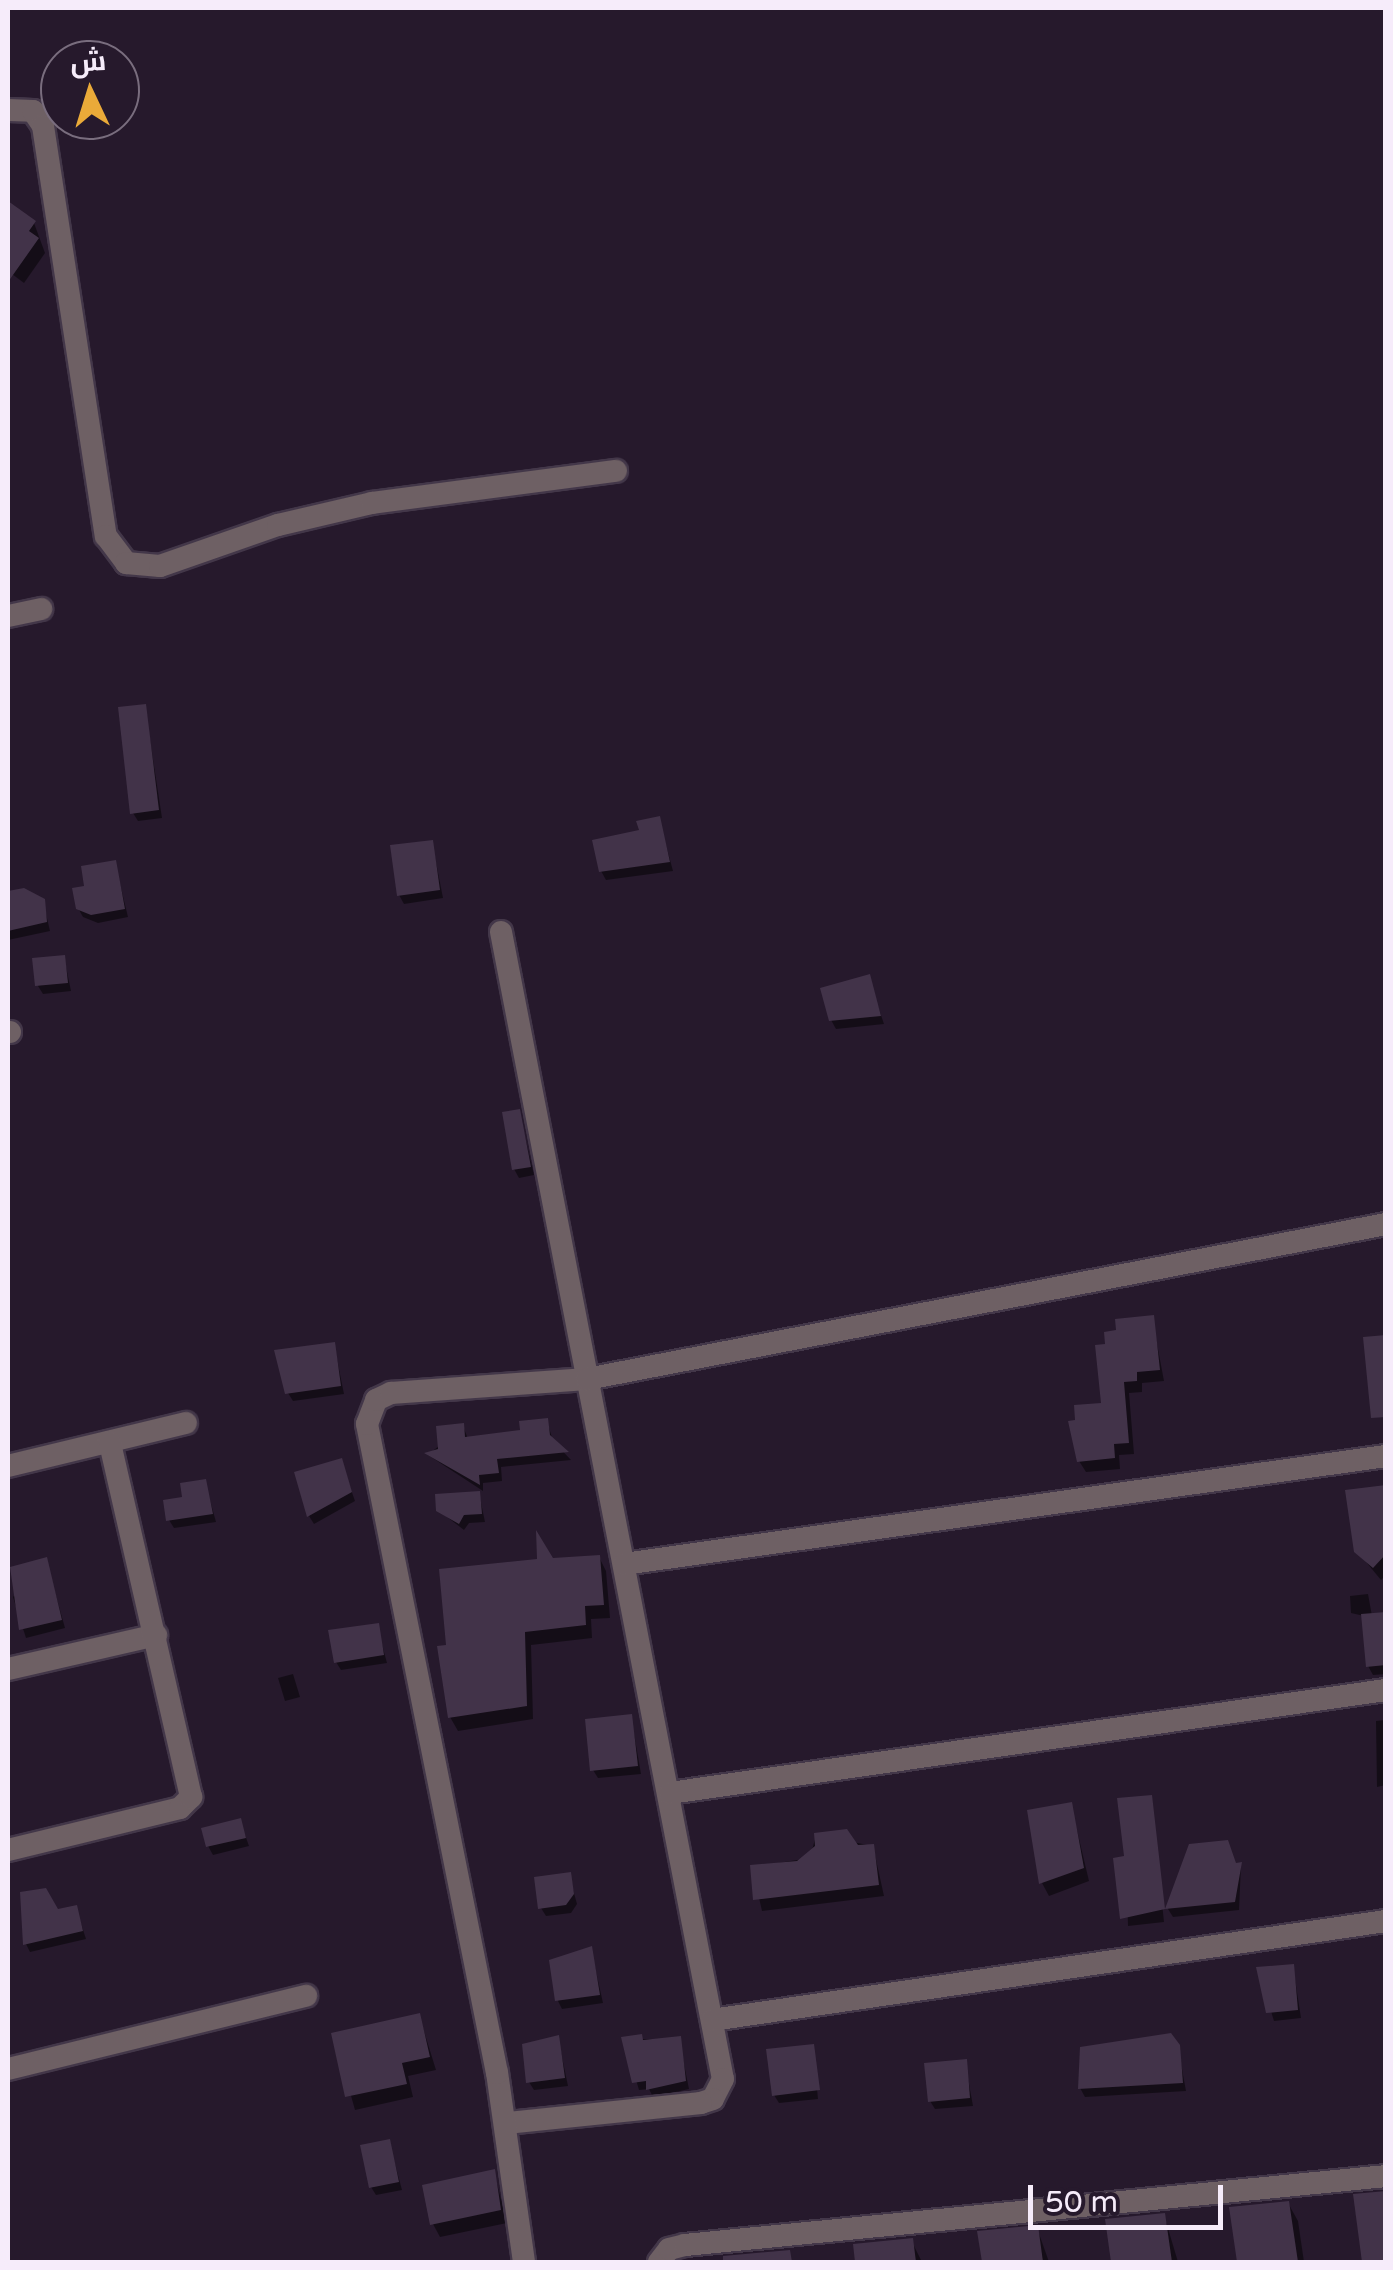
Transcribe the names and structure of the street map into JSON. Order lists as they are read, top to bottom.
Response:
{
  "scale_bar": "50 m",
  "north": "top"
}
